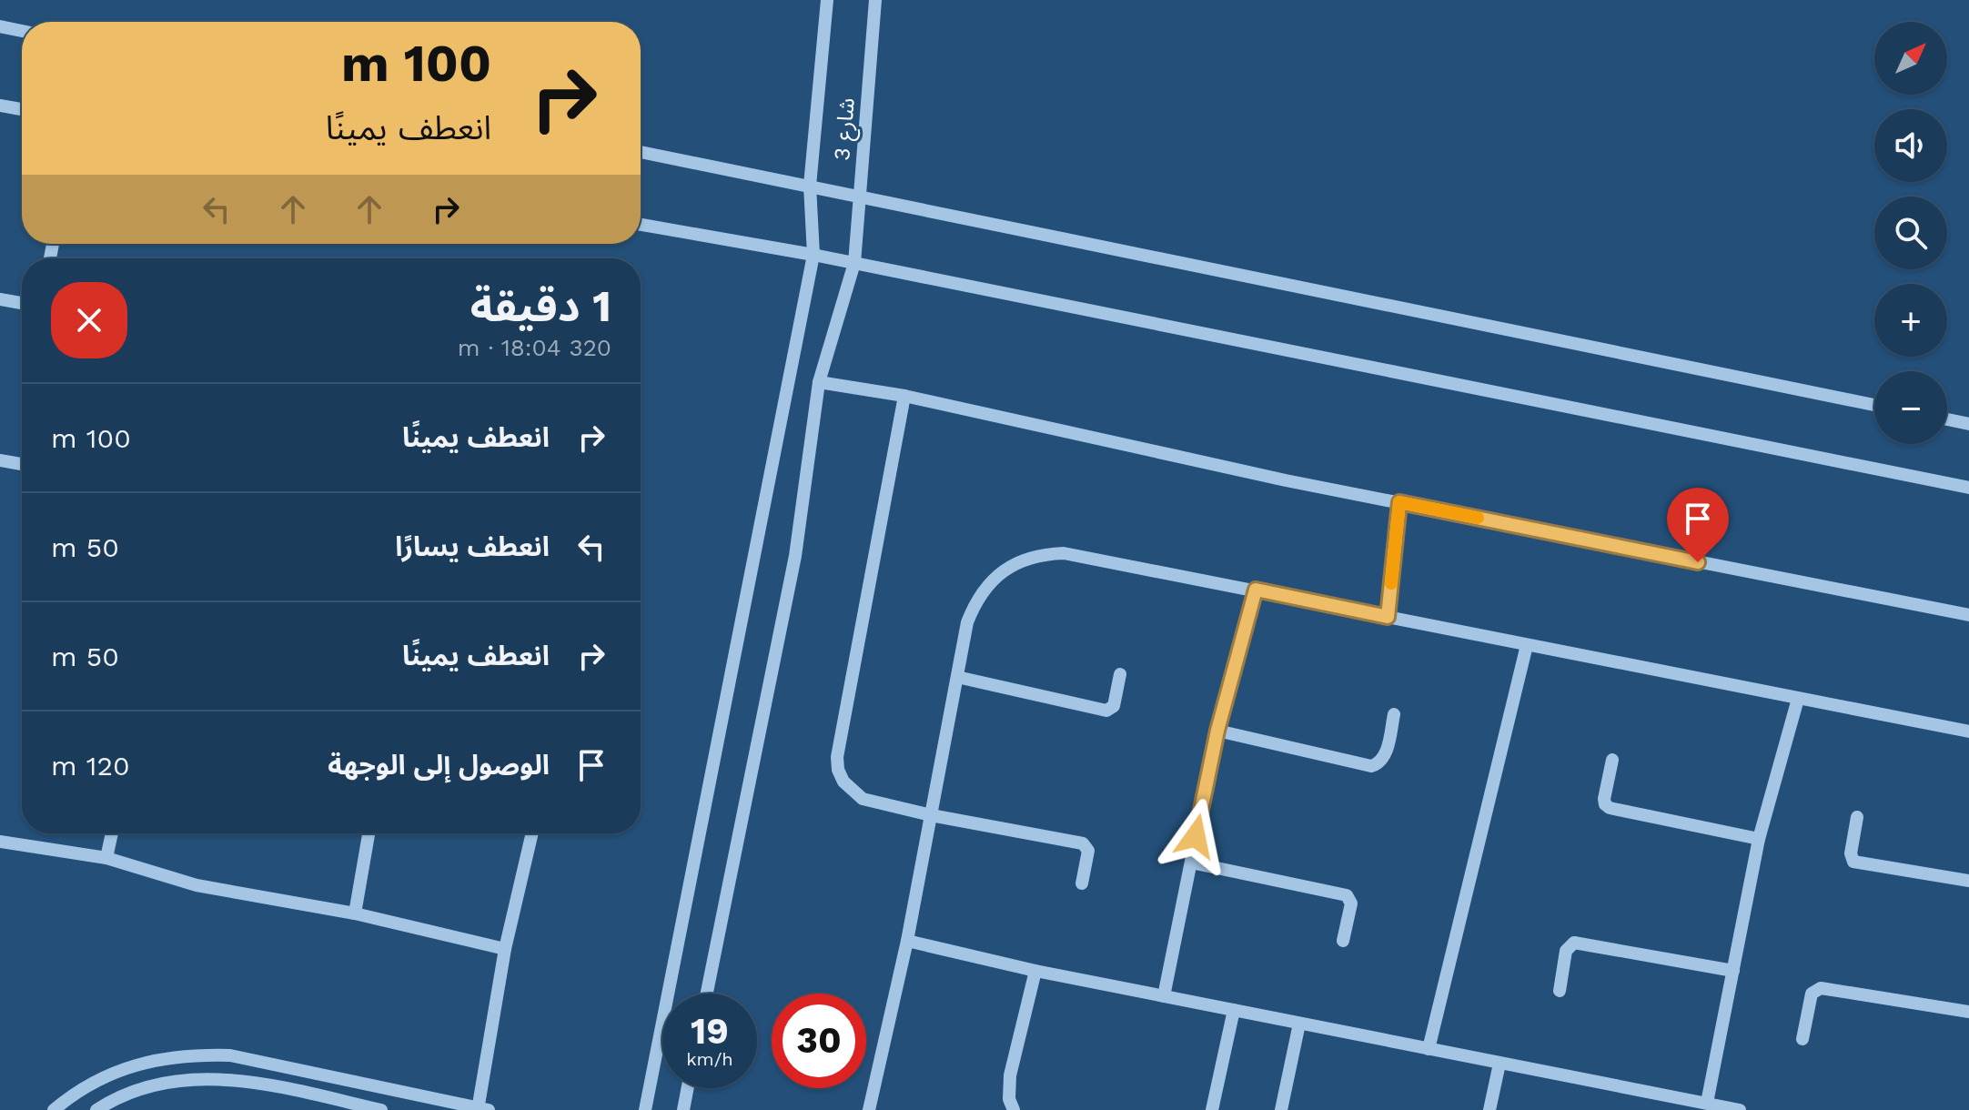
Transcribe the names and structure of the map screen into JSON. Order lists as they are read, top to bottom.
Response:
{
  "streets": {
    "street": ["شارع 3"]
  },
  "north": "top right",
  "page": {
    "map_buttons": ["+", "−"],
    "turn": ["100 m", "انعطف يمينًا"],
    "heading": ["1 دقيقة", "320 m · 18:04"],
    "list": [
      {
        "name": "انعطف يمينًا",
        "value": "100 m"
      },
      {
        "name": "انعطف يسارًا",
        "value": "50 m"
      },
      {
        "name": "انعطف يمينًا",
        "value": "50 m"
      },
      {
        "name": "الوصول إلى الوجهة",
        "value": "120 m"
      }
    ],
    "speed": "19 km/h",
    "limit": "30"
  }
}
